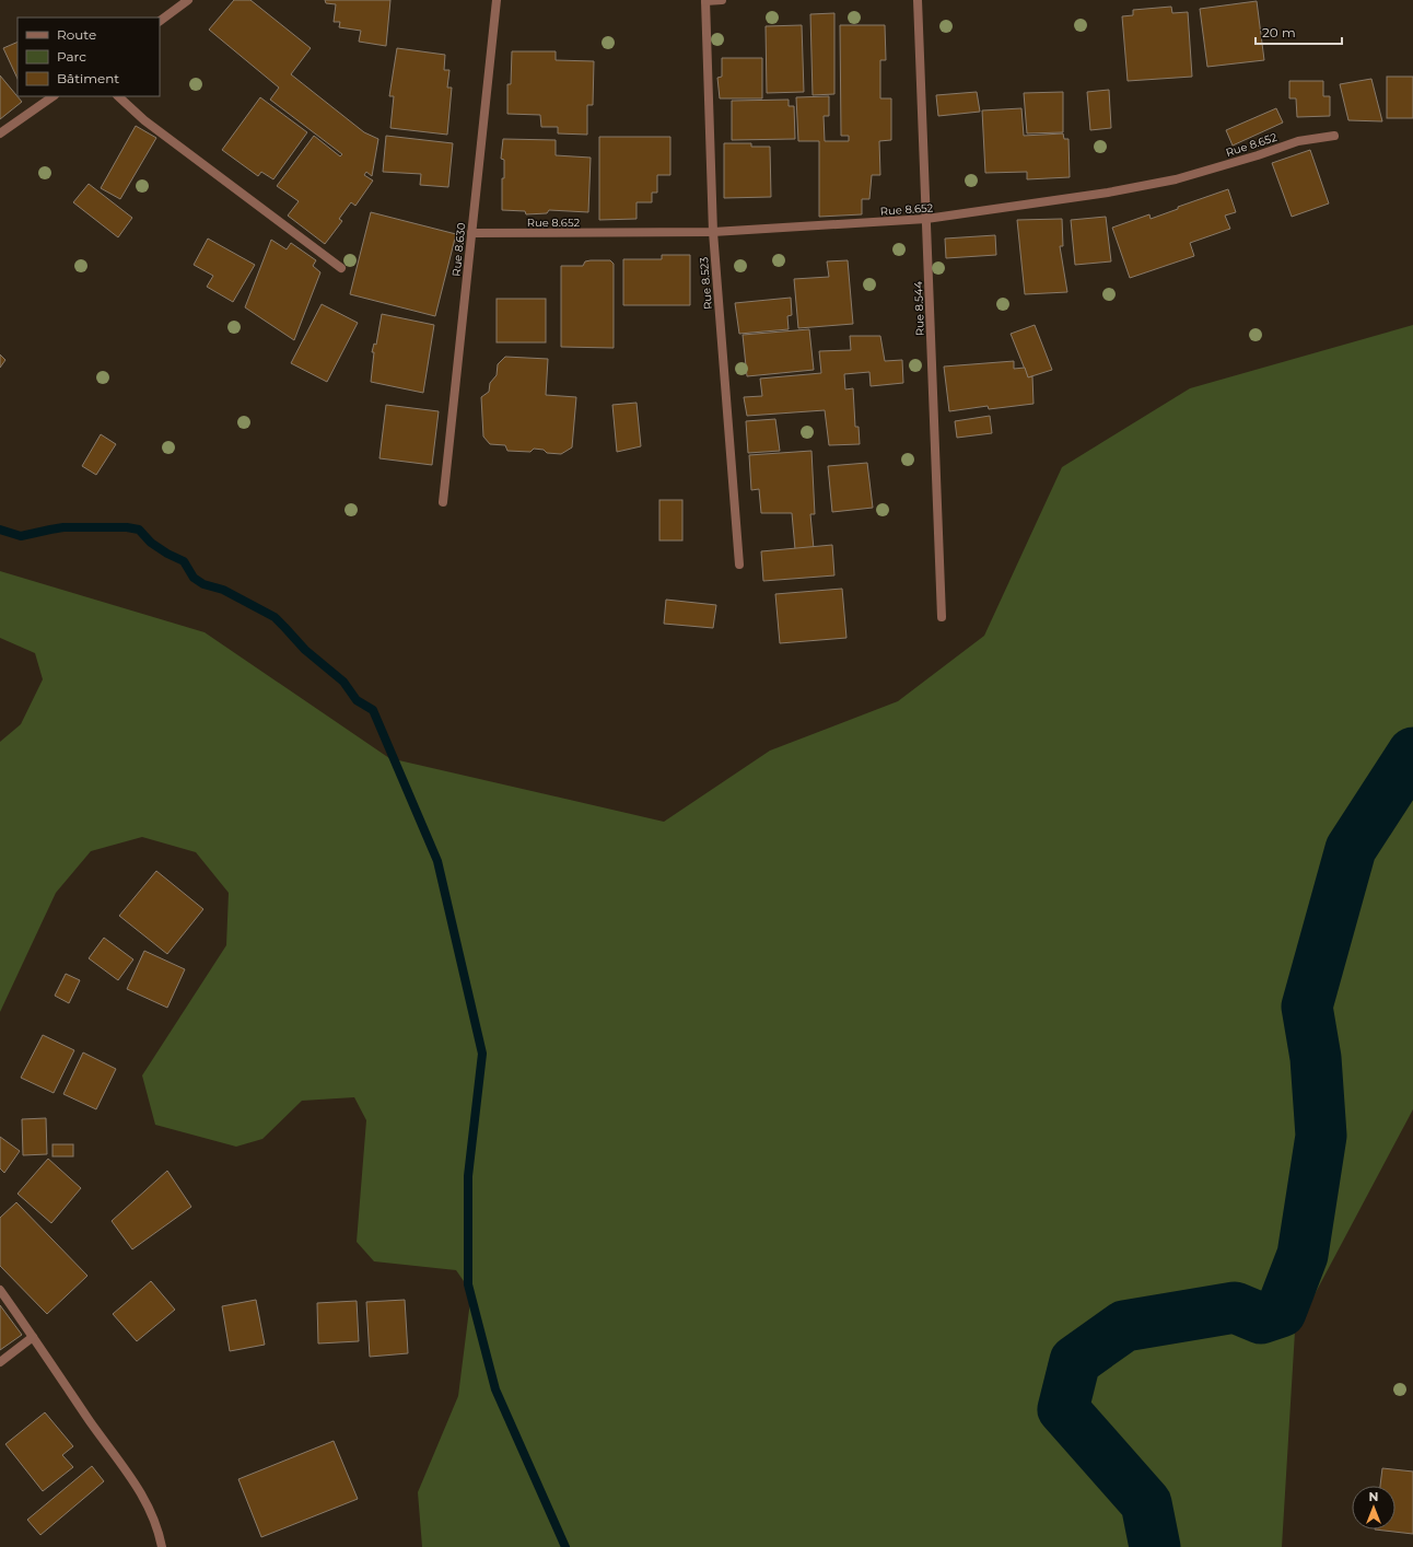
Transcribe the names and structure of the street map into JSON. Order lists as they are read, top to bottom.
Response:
{
  "streets": {
    "street": [
      "Rue 8.652",
      "Rue 8.630",
      "Rue 8.523",
      "Rue 8.544"
    ]
  },
  "crossings": [
    ["Rue 8.652", "Rue 8.630"],
    ["Rue 8.652", "Rue 8.523"],
    ["Rue 8.652", "Rue 8.544"]
  ],
  "legend": ["Route", "Parc", "Bâtiment"],
  "scale_bar": "20 m",
  "north": "top"
}
